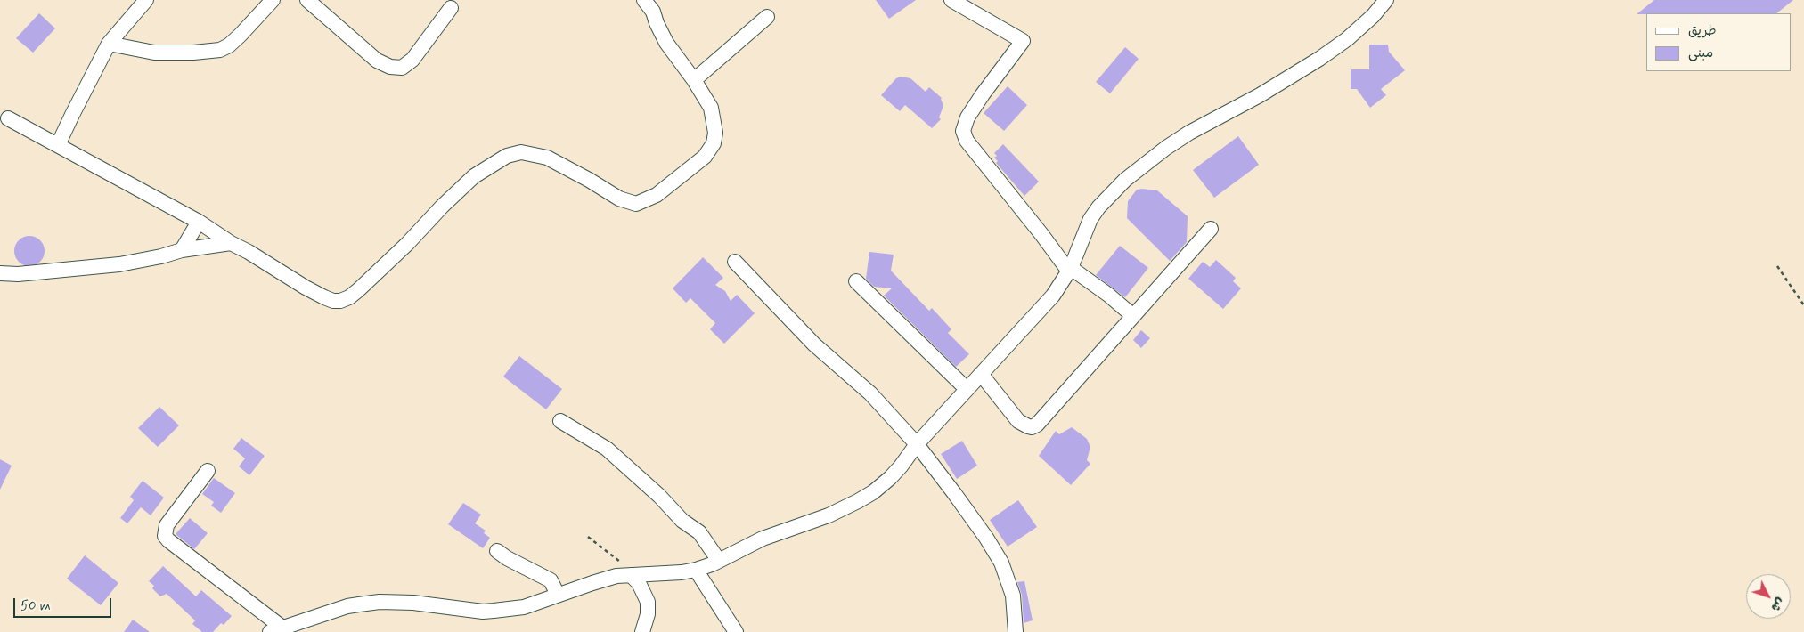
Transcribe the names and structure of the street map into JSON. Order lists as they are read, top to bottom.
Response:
{
  "legend": ["طريق", "مبنى"],
  "scale_bar": "50 m",
  "north": "bottom right"
}
